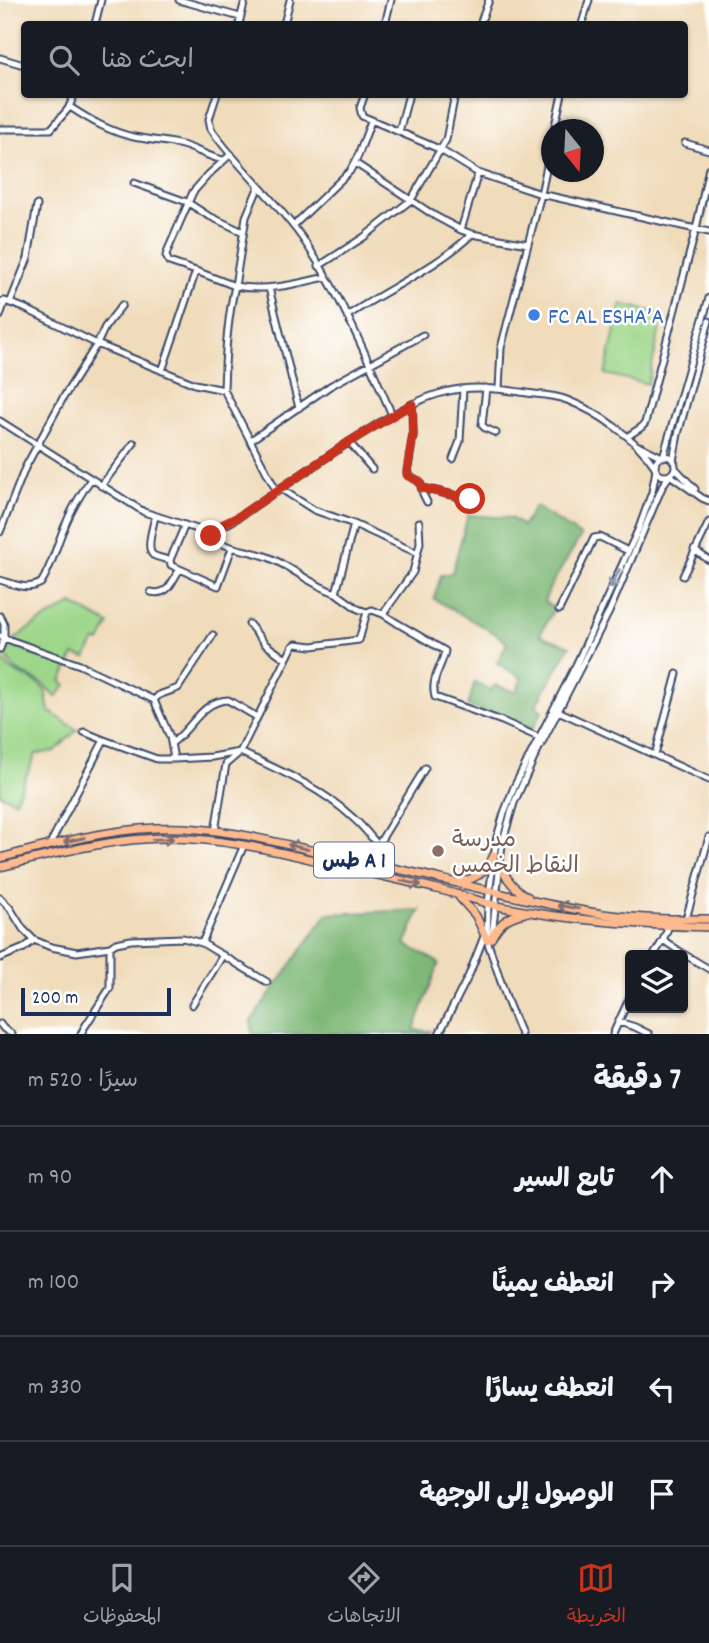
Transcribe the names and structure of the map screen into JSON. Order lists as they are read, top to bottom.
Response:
{
  "streets": {
    "highway": ["طس A 1"]
  },
  "places": ["FC AL ESHA’A", "مدرسة النقاط الخمس"],
  "scale_bar": "200 m",
  "north": "bottom",
  "page": {
    "search": "ابحث هنا",
    "scale": "200 m",
    "heading": ["7 دقيقة", "سيرًا · 520 m"],
    "list": [
      ["تابع السير", "90 m"],
      ["انعطف يمينًا", "100 m"],
      ["انعطف يسارًا", "330 m"],
      "الوصول إلى الوجهة"
    ],
    "nav": ["الخريطة", "الاتجاهات", "المحفوظات"]
  }
}
